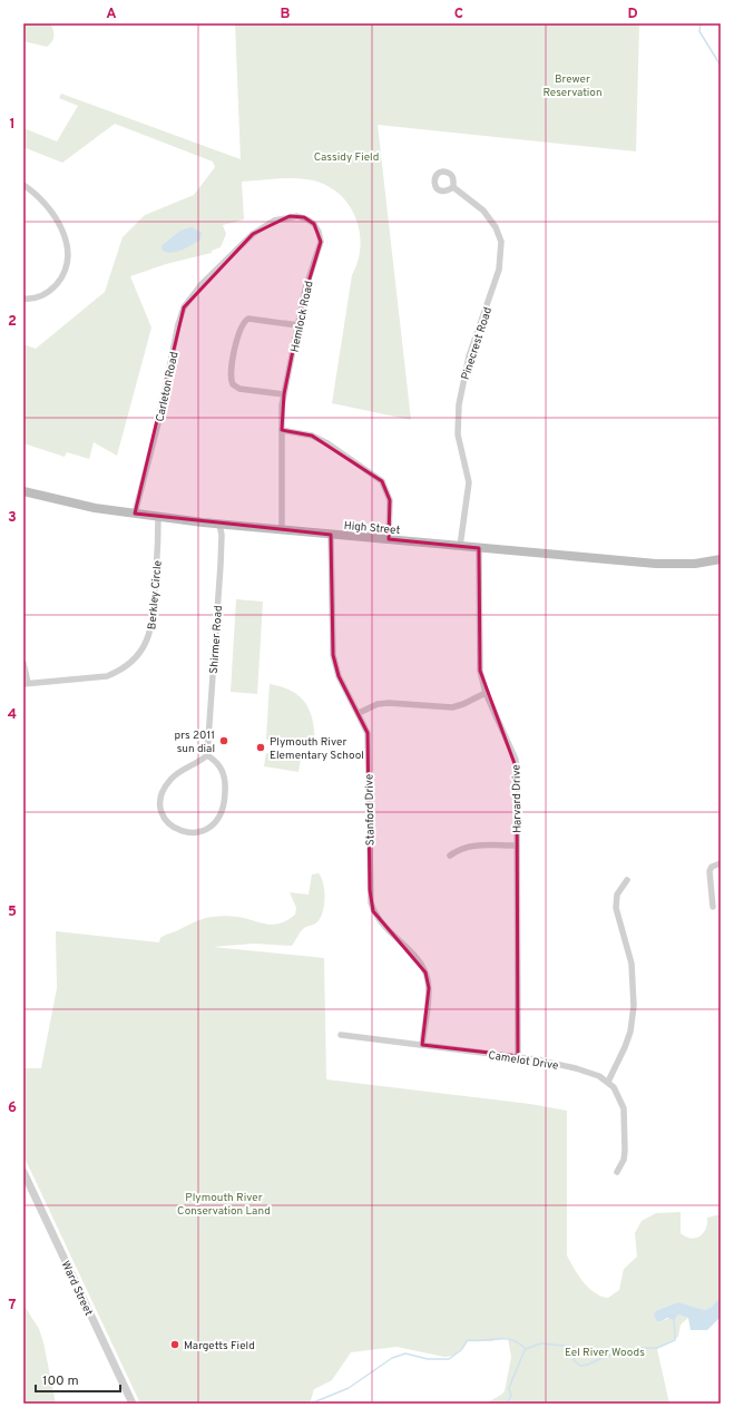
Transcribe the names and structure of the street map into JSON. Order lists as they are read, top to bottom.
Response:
{
  "streets": {
    "main road": ["High Street"],
    "street": [
      "Hemlock Road",
      "Pinecrest Road",
      "Carleton Road",
      "Berkley Circle",
      "Shirmer Road",
      "Harvard Drive",
      "Stanford Drive",
      "Camelot Drive",
      "Ward Street"
    ]
  },
  "crossings": [
    ["Hemlock Road", "Carleton Road"],
    ["Hemlock Road", "High Street"],
    ["Pinecrest Road", "High Street"],
    ["Carleton Road", "High Street"],
    ["High Street", "Berkley Circle"],
    ["High Street", "Shirmer Road"],
    ["High Street", "Harvard Drive"],
    ["High Street", "Stanford Drive"],
    ["Harvard Drive", "Camelot Drive"],
    ["Stanford Drive", "Camelot Drive"]
  ],
  "parks": [
    "Brewer Reservation",
    "Cassidy Field",
    "Plymouth River Conservation Land",
    "Eel River Woods"
  ],
  "places": ["prs 2011 sun dial", "Plymouth River Elementary School", "Margetts Field"],
  "scale_bar": "100 m",
  "grid": {
    "columns": [
      "A",
      "B",
      "C",
      "D"
    ],
    "rows": [
      "1",
      "2",
      "3",
      "4",
      "5",
      "6",
      "7"
    ]
  }
}
